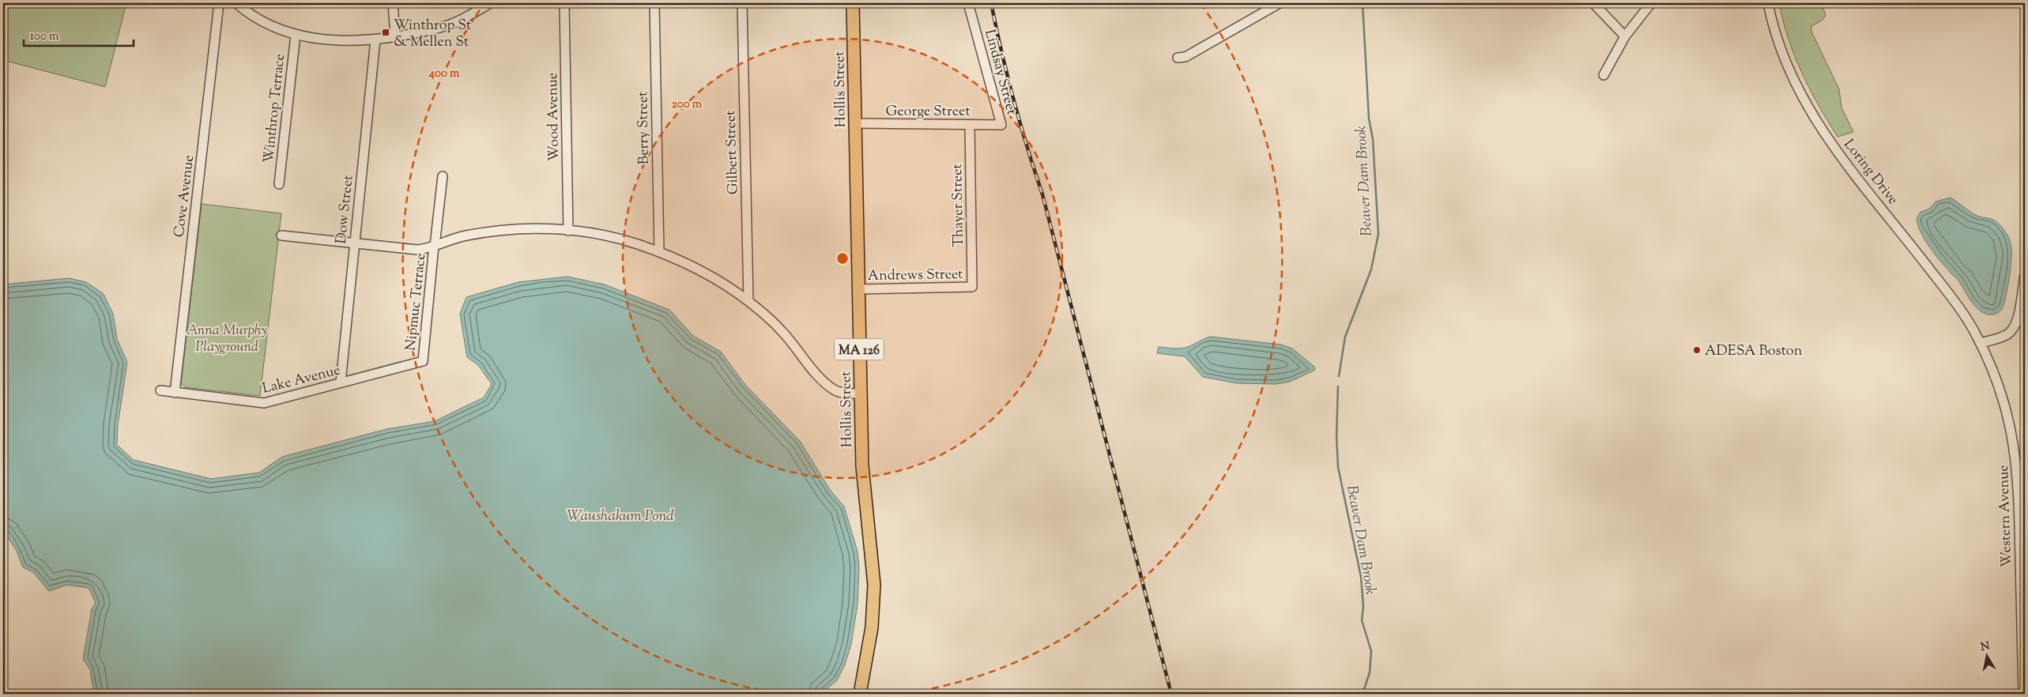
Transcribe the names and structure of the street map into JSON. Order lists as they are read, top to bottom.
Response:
{
  "streets": {
    "main road": ["Hollis Street", "MA 126"],
    "street": [
      "Lindsay Street",
      "Winthrop Terrace",
      "George Street",
      "Wood Avenue",
      "Berry Street",
      "Gilbert Street",
      "Loring Drive",
      "Cove Avenue",
      "Thayer Street",
      "Dow Street",
      "Andrews Street",
      "Nipmuc Terrace",
      "Lake Avenue",
      "Western Avenue"
    ]
  },
  "crossings": [
    ["Lindsay Street", "George Street"],
    ["Hollis Street", "George Street"],
    ["Hollis Street", "Andrews Street"],
    ["George Street", "Thayer Street"],
    ["Loring Drive", "Western Avenue"],
    ["Cove Avenue", "Lake Avenue"],
    ["Thayer Street", "Andrews Street"],
    ["Dow Street", "Lake Avenue"],
    ["Nipmuc Terrace", "Lake Avenue"]
  ],
  "water": ["Beaver Dam Brook", "Waushakum Pond"],
  "parks": ["Anna Murphy Playground"],
  "places": {
    "transit": ["Winthrop St & Mellen St"],
    "other": ["ADESA Boston"]
  },
  "scale_bar": "100 m",
  "north": "top",
  "rings": ["400 m", "200 m"]
}
